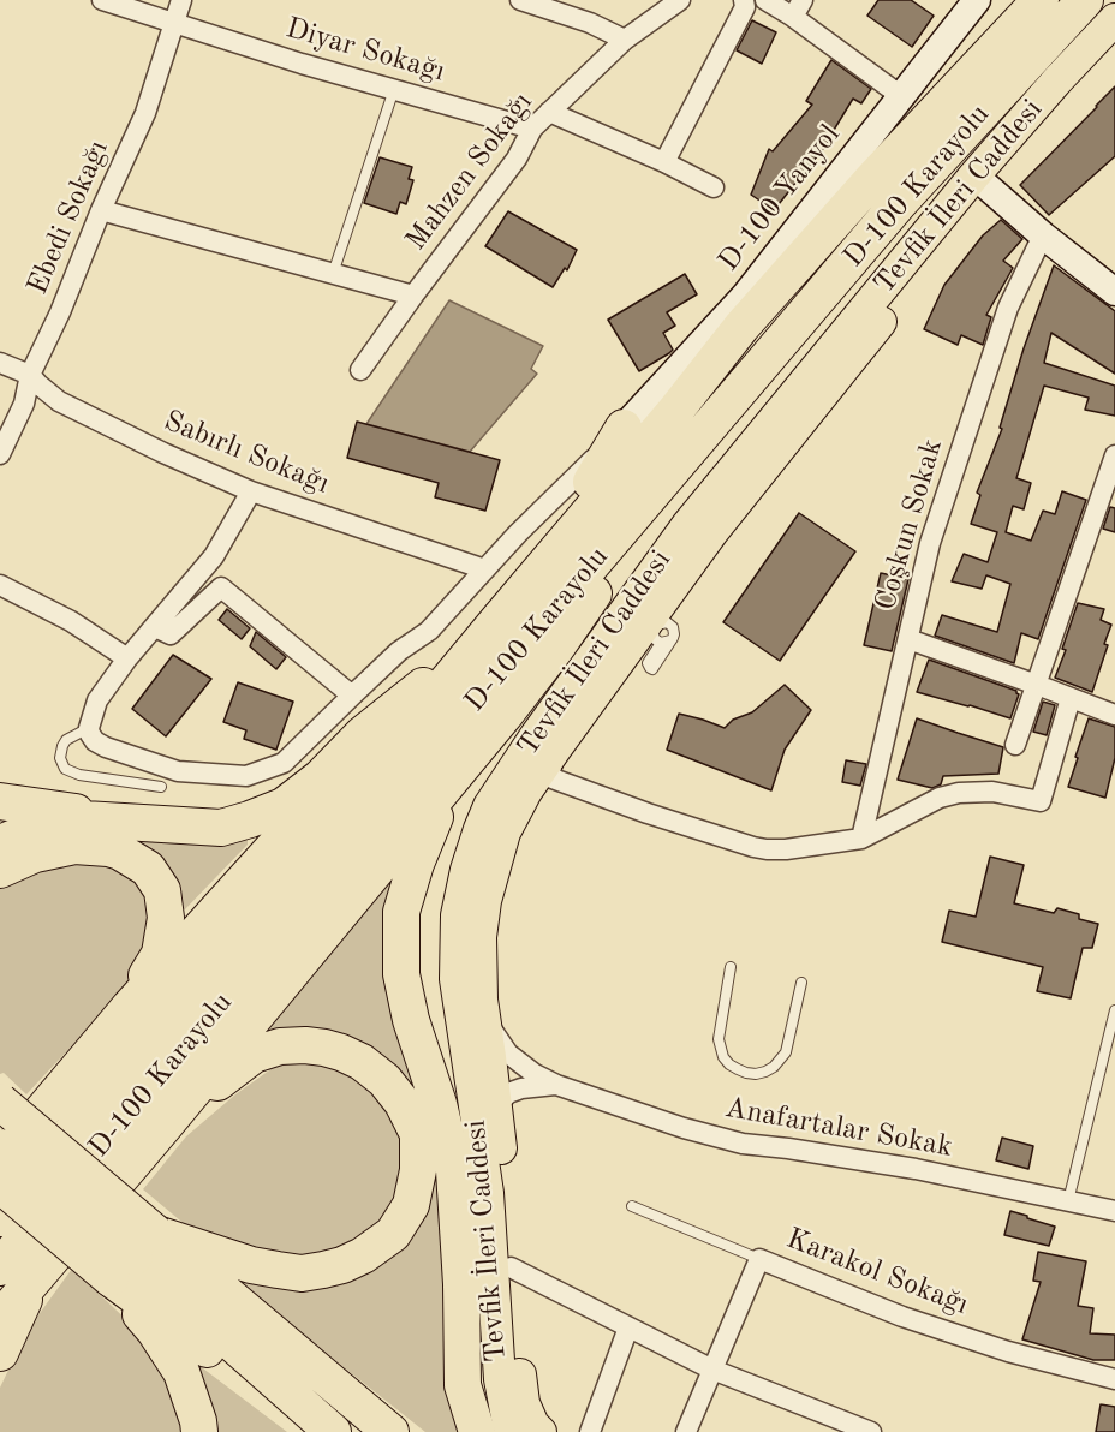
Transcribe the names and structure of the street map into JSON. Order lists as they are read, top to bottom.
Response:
{
  "streets": {
    "highway": ["D-100 Karayolu"],
    "main road": ["Tevfik İleri Caddesi", "D-100 Yanyol"],
    "street": [
      "Diyar Sokağı",
      "Mahzen Sokağı",
      "Ebedi Sokağı",
      "Sabırlı Sokağı",
      "Coşkun Sokak",
      "Anafartalar Sokak",
      "Karakol Sokağı"
    ]
  },
  "crossings": [
    ["Diyar Sokağı", "Mahzen Sokağı"],
    ["Diyar Sokağı", "Ebedi Sokağı"],
    ["Ebedi Sokağı", "Sabırlı Sokağı"]
  ]
}
